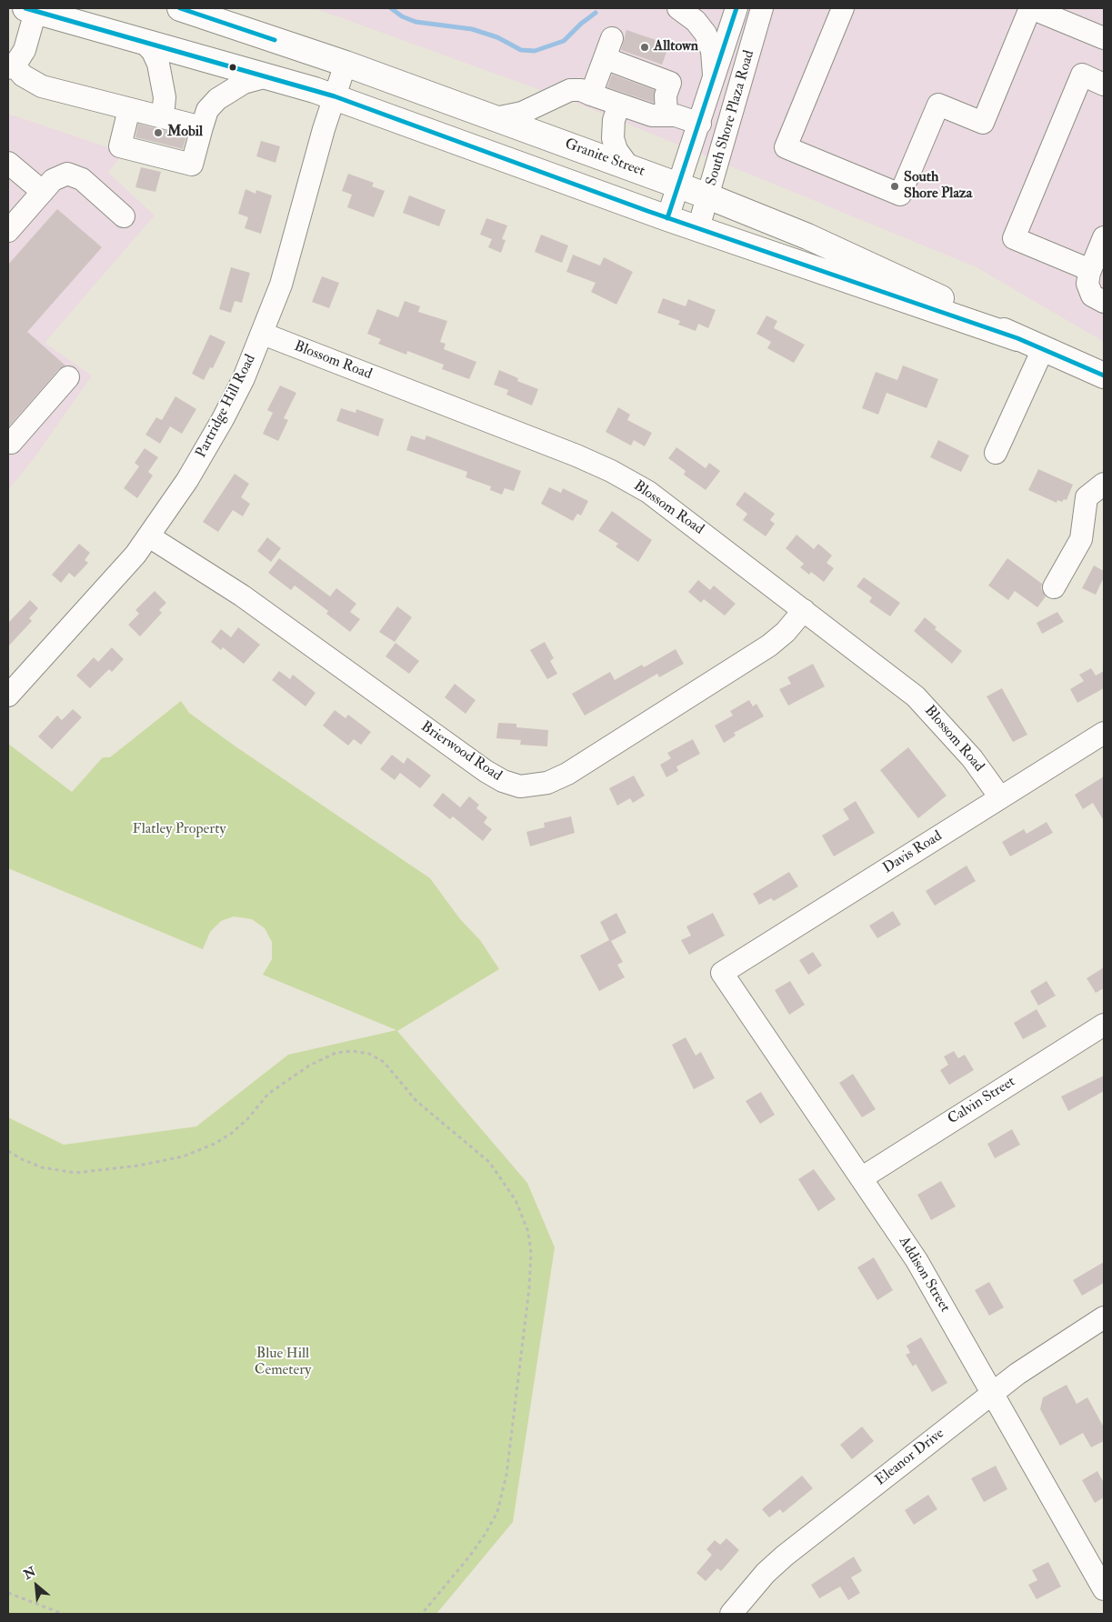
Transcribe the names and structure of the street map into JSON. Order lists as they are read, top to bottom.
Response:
{
  "streets": {
    "main road": ["Granite Street"],
    "street": [
      "South Shore Plaza Road",
      "Blossom Road",
      "Partridge Hill Road",
      "Brierwood Road",
      "Davis Road",
      "Calvin Street",
      "Addison Street",
      "Eleanor Drive"
    ]
  },
  "crossings": [
    ["South Shore Plaza Road", "Granite Street"],
    ["Granite Street", "Partridge Hill Road"],
    ["Blossom Road", "Partridge Hill Road"],
    ["Blossom Road", "Brierwood Road"],
    ["Blossom Road", "Davis Road"],
    ["Partridge Hill Road", "Brierwood Road"],
    ["Davis Road", "Addison Street"],
    ["Calvin Street", "Addison Street"],
    ["Addison Street", "Eleanor Drive"]
  ],
  "parks": ["Flatley Property", "Blue Hill Cemetery"],
  "places": ["Alltown", "Mobil", "South Shore Plaza"],
  "north": "top left"
}
